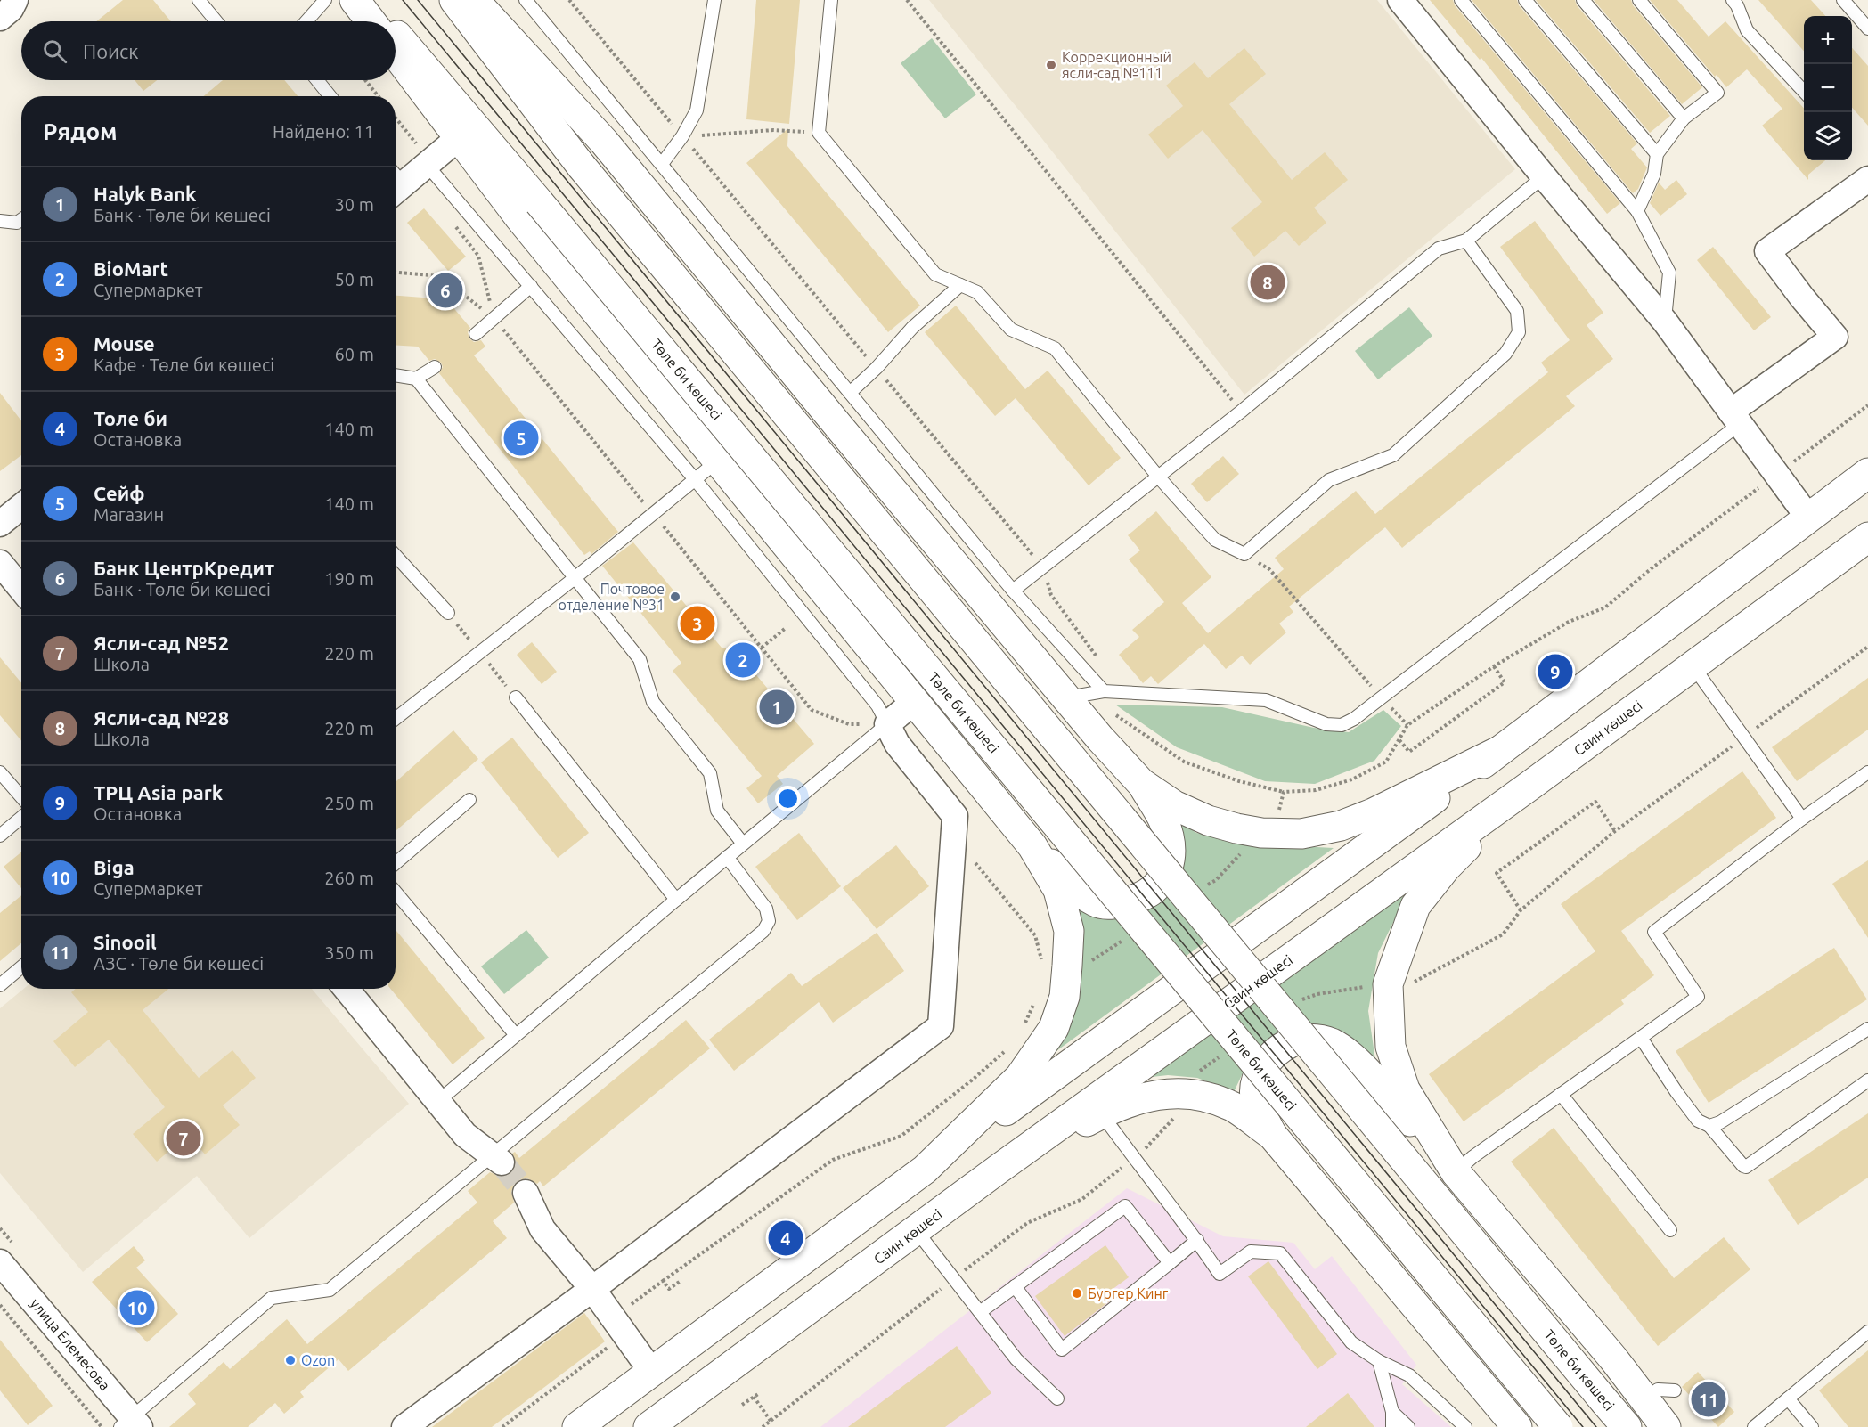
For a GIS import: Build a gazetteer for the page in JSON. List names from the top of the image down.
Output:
{
  "streets": {
    "main road": ["Төле би көшесі", "Саин көшесі"],
    "street": ["улица Елемесова"]
  },
  "places": [
    "Коррекционный ясли-сад №111",
    "Почтовое отделение №31",
    "Бургер Кинг",
    "Ozon"
  ],
  "page": {
    "map_buttons": ["+", "−"],
    "search": "Поиск",
    "heading": ["Рядом", "Найдено: 11"],
    "list": [
      {
        "mark": "1",
        "name": "Halyk Bank",
        "note": "Банк · Төле би көшесі",
        "value": "30 m"
      },
      {
        "mark": "2",
        "name": "BioMart",
        "note": "Супермаркет",
        "value": "50 m"
      },
      {
        "mark": "3",
        "name": "Mouse",
        "note": "Кафе · Төле би көшесі",
        "value": "60 m"
      },
      {
        "mark": "4",
        "name": "Толе би",
        "note": "Остановка",
        "value": "140 m"
      },
      {
        "mark": "5",
        "name": "Сейф",
        "note": "Магазин",
        "value": "140 m"
      },
      {
        "mark": "6",
        "name": "Банк ЦентрКредит",
        "note": "Банк · Төле би көшесі",
        "value": "190 m"
      },
      {
        "mark": "7",
        "name": "Ясли-сад №52",
        "note": "Школа",
        "value": "220 m"
      },
      {
        "mark": "8",
        "name": "Ясли-сад №28",
        "note": "Школа",
        "value": "220 m"
      },
      {
        "mark": "9",
        "name": "ТРЦ Asia park",
        "note": "Остановка",
        "value": "250 m"
      },
      {
        "mark": "10",
        "name": "Biga",
        "note": "Супермаркет",
        "value": "260 m"
      },
      {
        "mark": "11",
        "name": "Sinooil",
        "note": "АЗС · Төле би көшесі",
        "value": "350 m"
      }
    ],
    "pins": [
      "8",
      "6",
      "5",
      "3",
      "2",
      "9",
      "1",
      "7",
      "4",
      "10",
      "11"
    ]
  }
}
